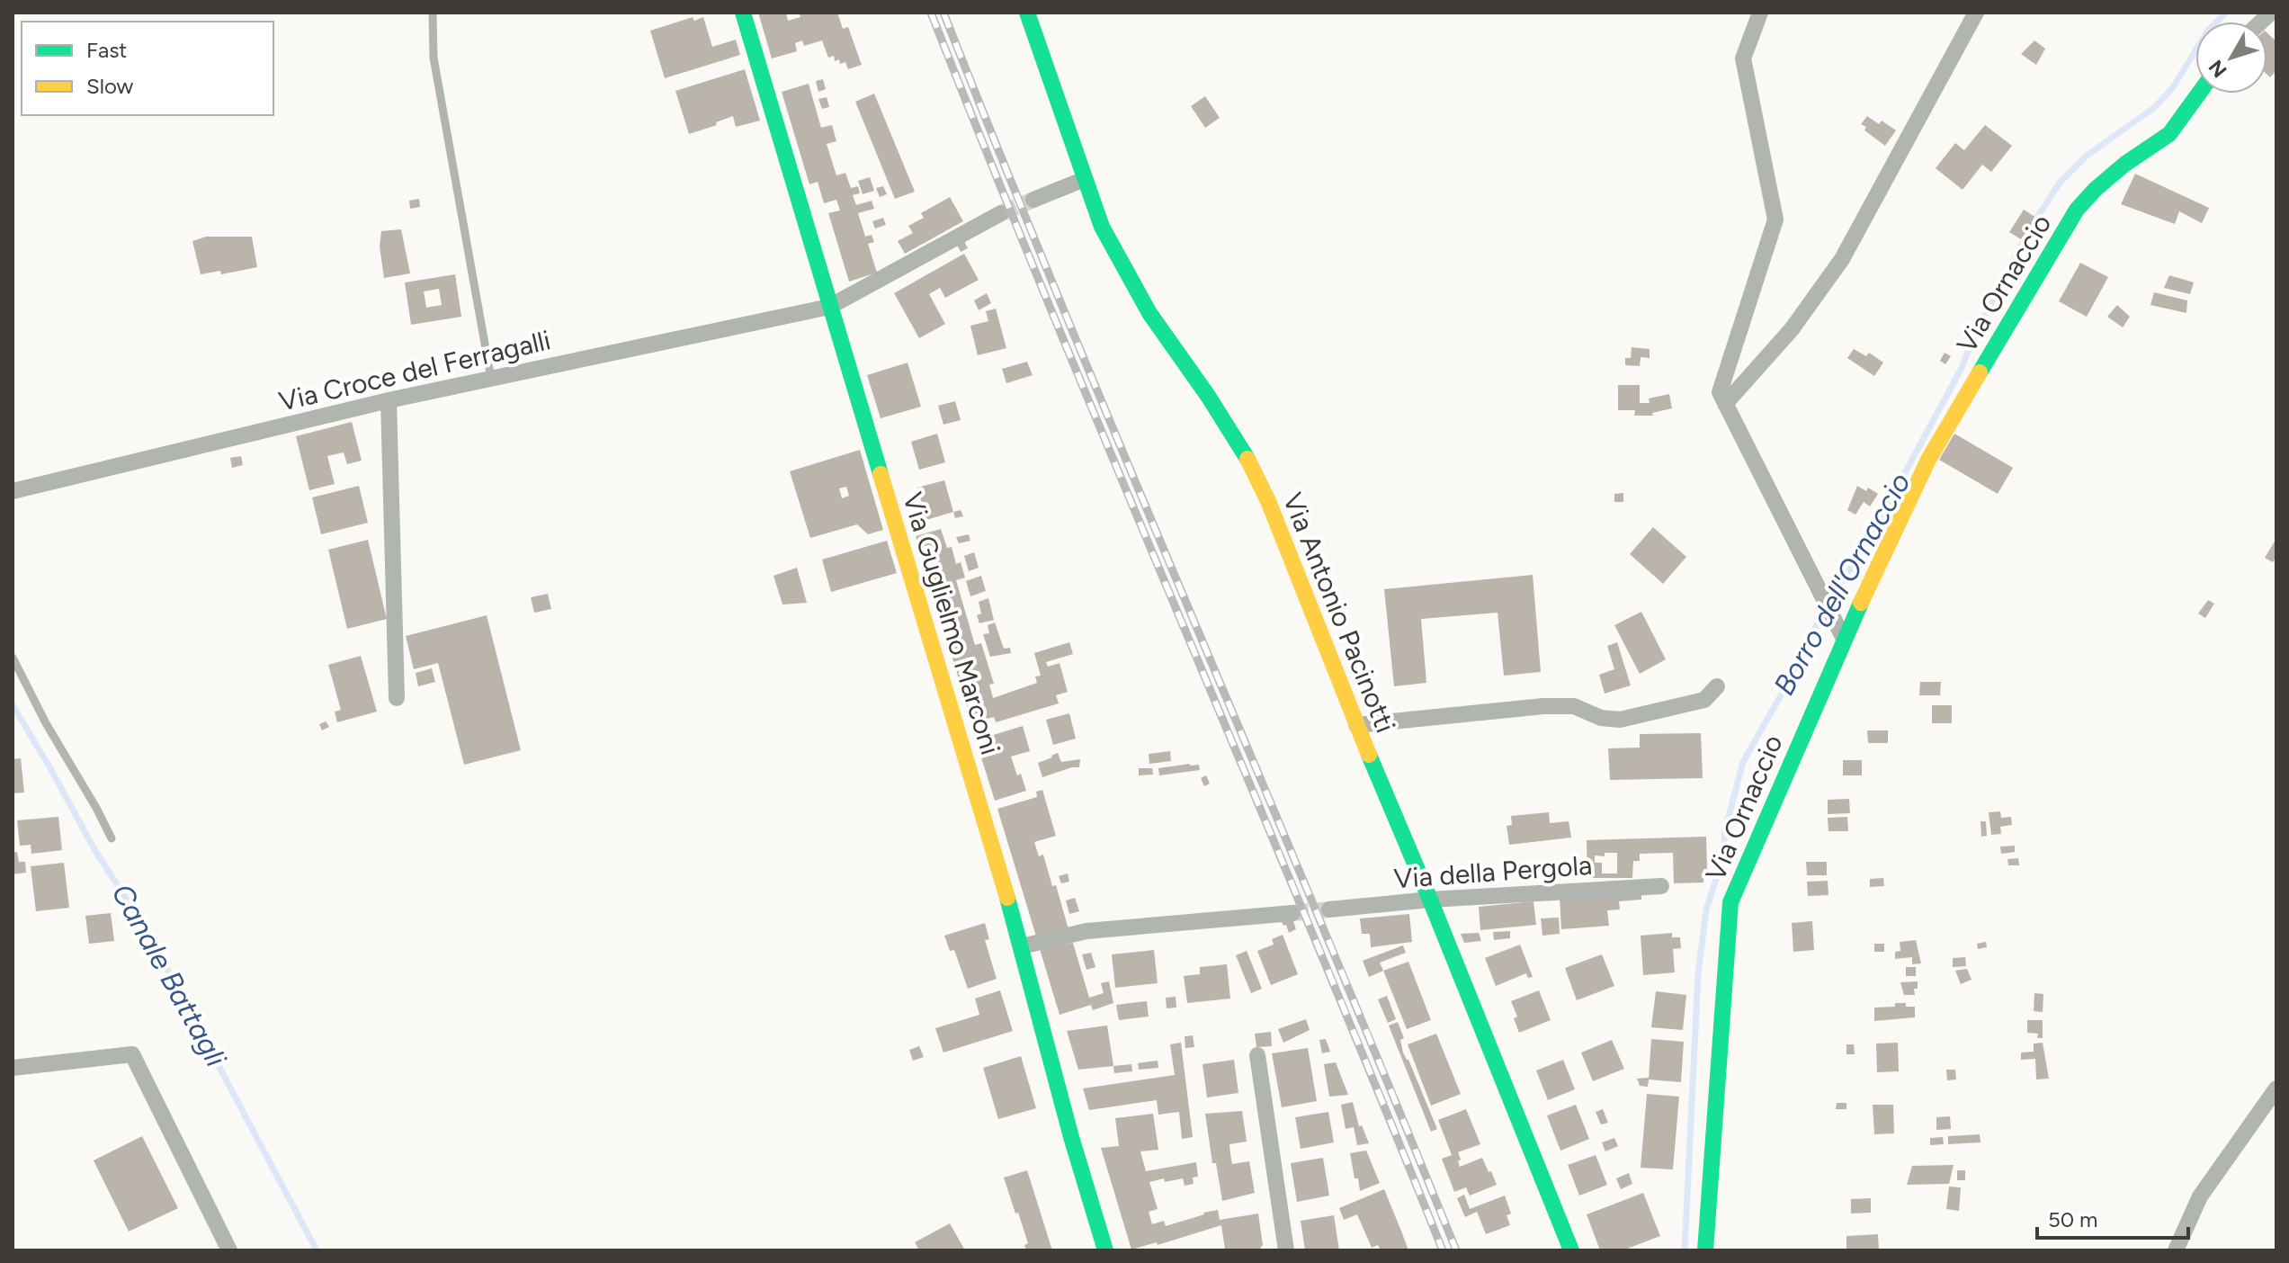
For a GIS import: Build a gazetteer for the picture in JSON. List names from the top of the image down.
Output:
{
  "streets": {
    "street": [
      "Via Ornaccio",
      "Via Croce del Ferragalli",
      "Via Antonio Pacinotti",
      "Via Guglielmo Marconi",
      "Via della Pergola"
    ]
  },
  "crossings": [
    ["Via Croce del Ferragalli", "Via Guglielmo Marconi"],
    ["Via Antonio Pacinotti", "Via della Pergola"]
  ],
  "water": ["Borro dell'Ornaccio", "Canale Battagli"],
  "legend": ["Fast", "Slow"],
  "scale_bar": "50 m",
  "north": "bottom left"
}
